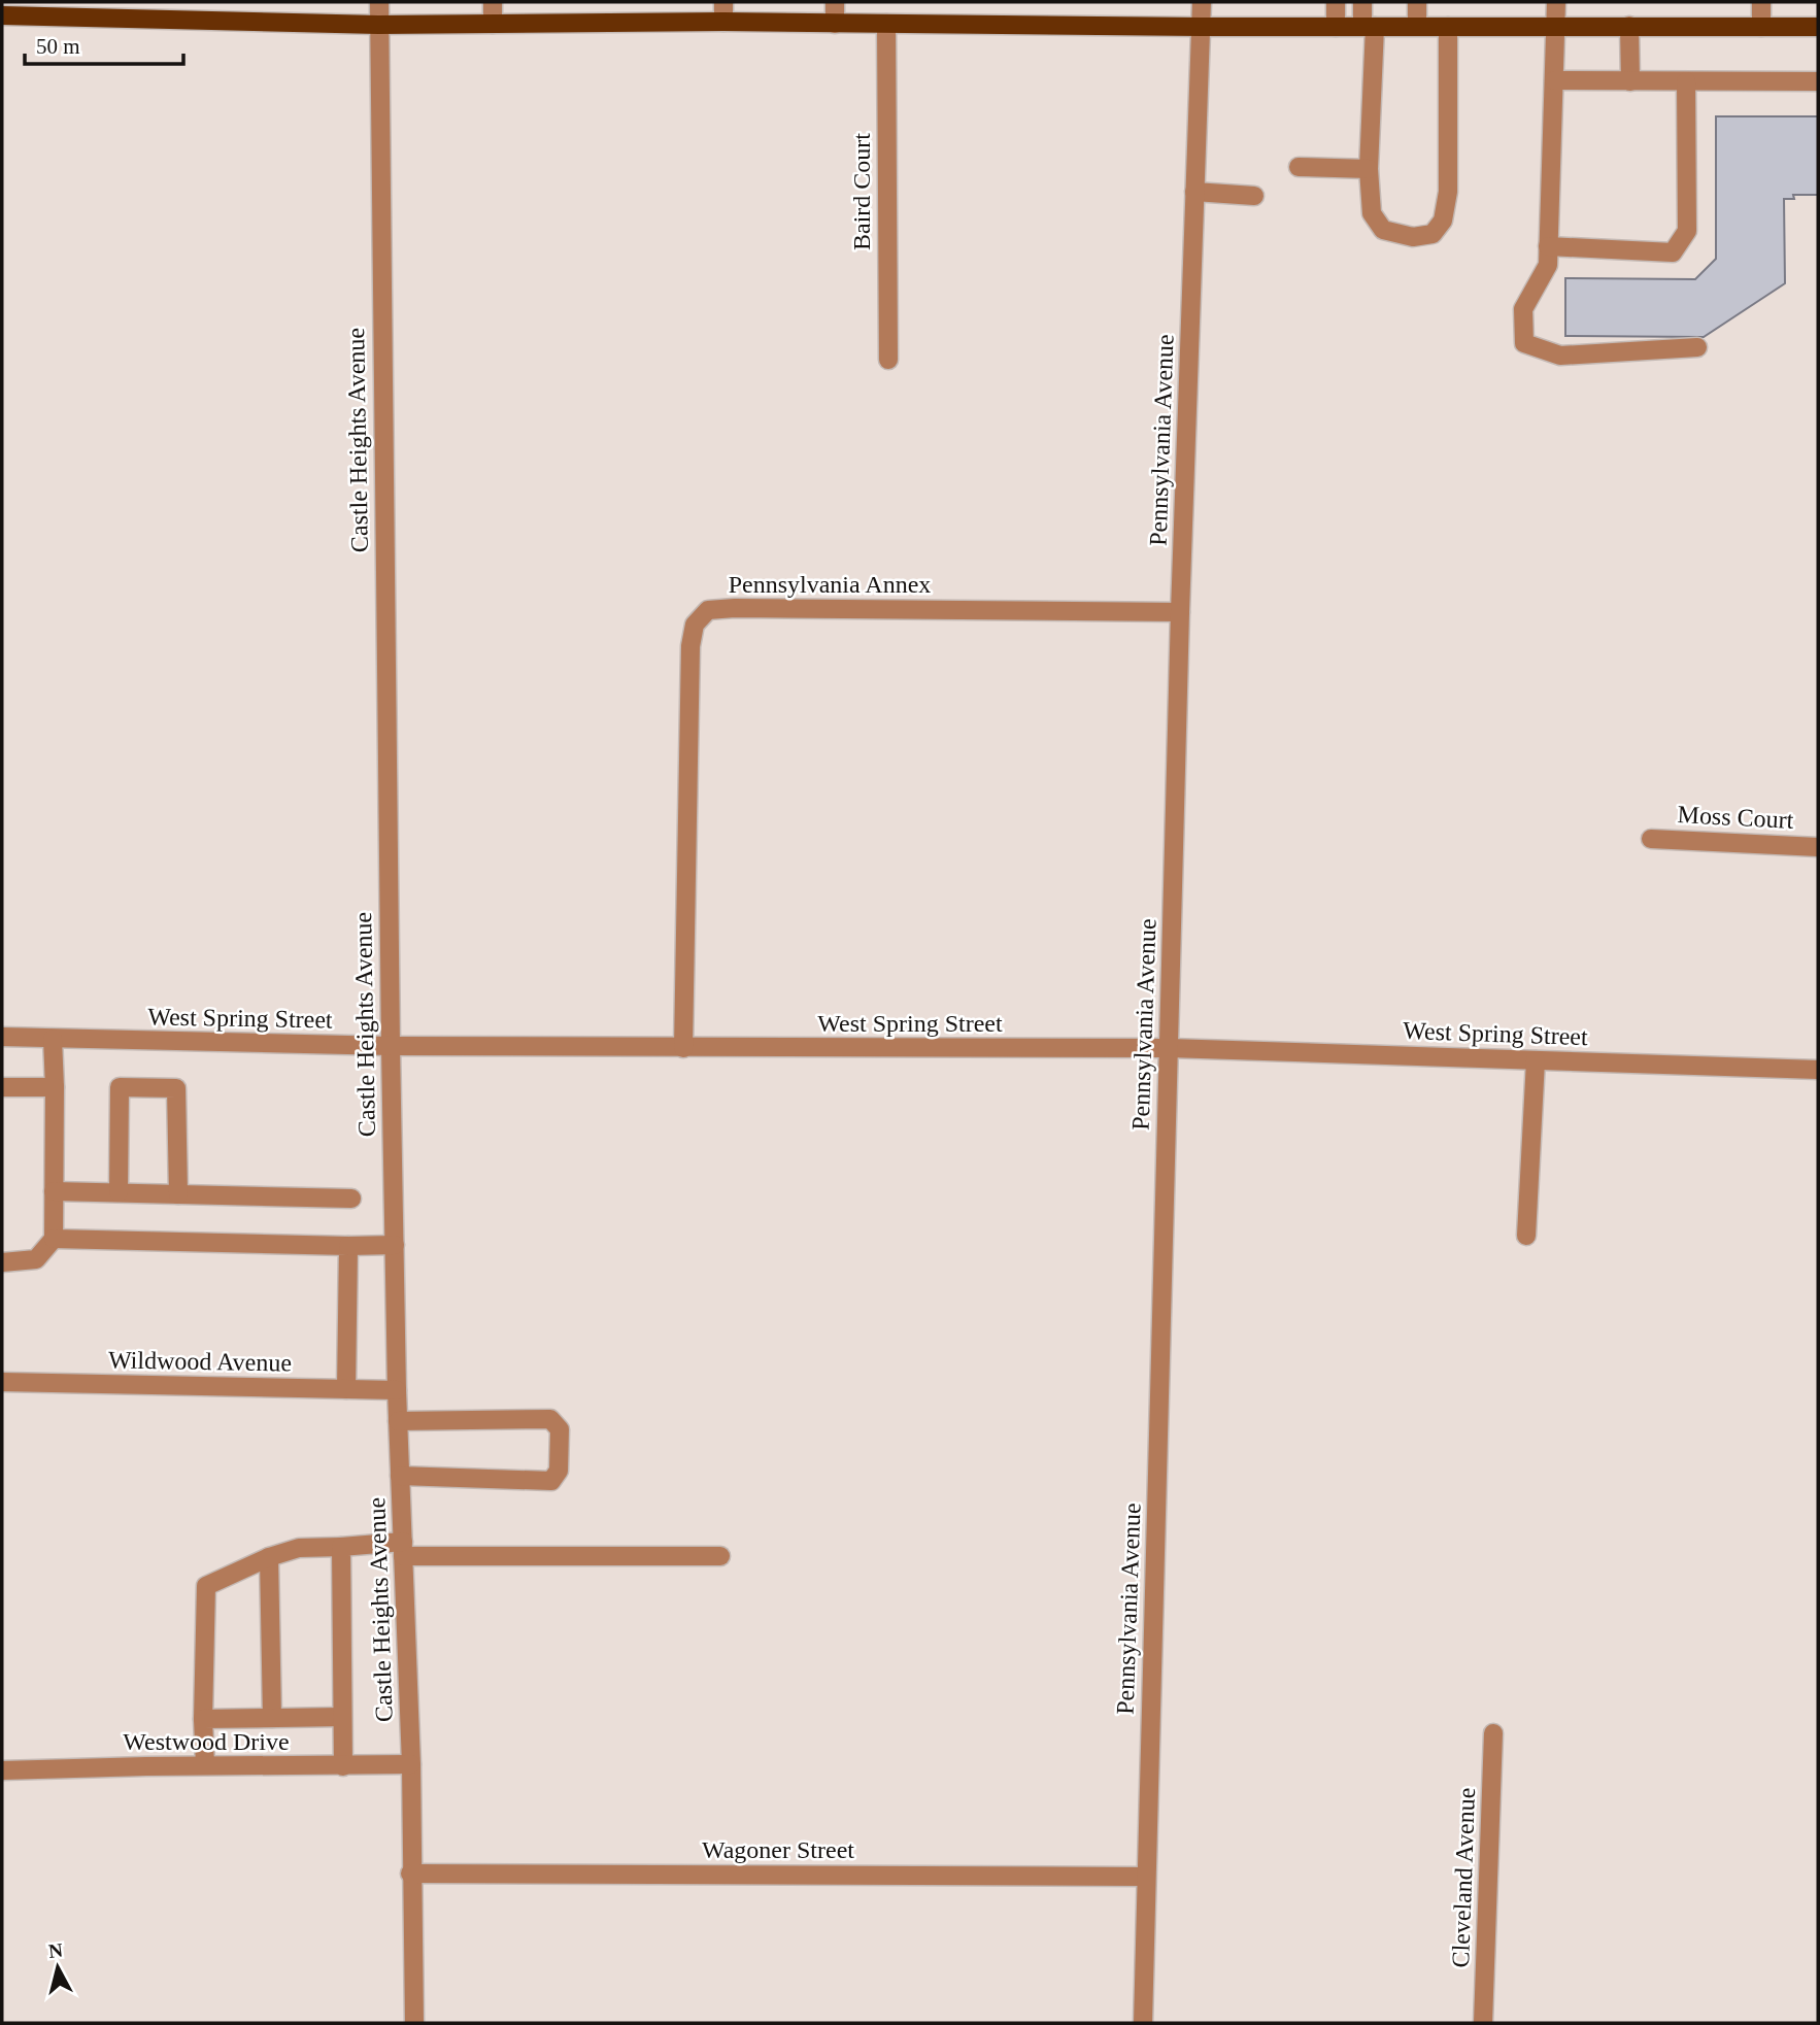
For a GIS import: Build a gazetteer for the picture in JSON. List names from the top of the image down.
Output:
{
  "streets": {
    "street": [
      "Baird Court",
      "Castle Heights Avenue",
      "Pennsylvania Avenue",
      "Pennsylvania Annex",
      "Moss Court",
      "West Spring Street",
      "Wildwood Avenue",
      "Westwood Drive",
      "Wagoner Street",
      "Cleveland Avenue"
    ]
  },
  "crossings": [
    ["Castle Heights Avenue", "West Spring Street"],
    ["Castle Heights Avenue", "Wildwood Avenue"],
    ["Castle Heights Avenue", "Westwood Drive"],
    ["Castle Heights Avenue", "Wagoner Street"],
    ["Pennsylvania Avenue", "Pennsylvania Annex"],
    ["Pennsylvania Avenue", "West Spring Street"],
    ["Pennsylvania Avenue", "Wagoner Street"],
    ["Pennsylvania Annex", "West Spring Street"]
  ],
  "scale_bar": "50 m",
  "north": "top"
}
